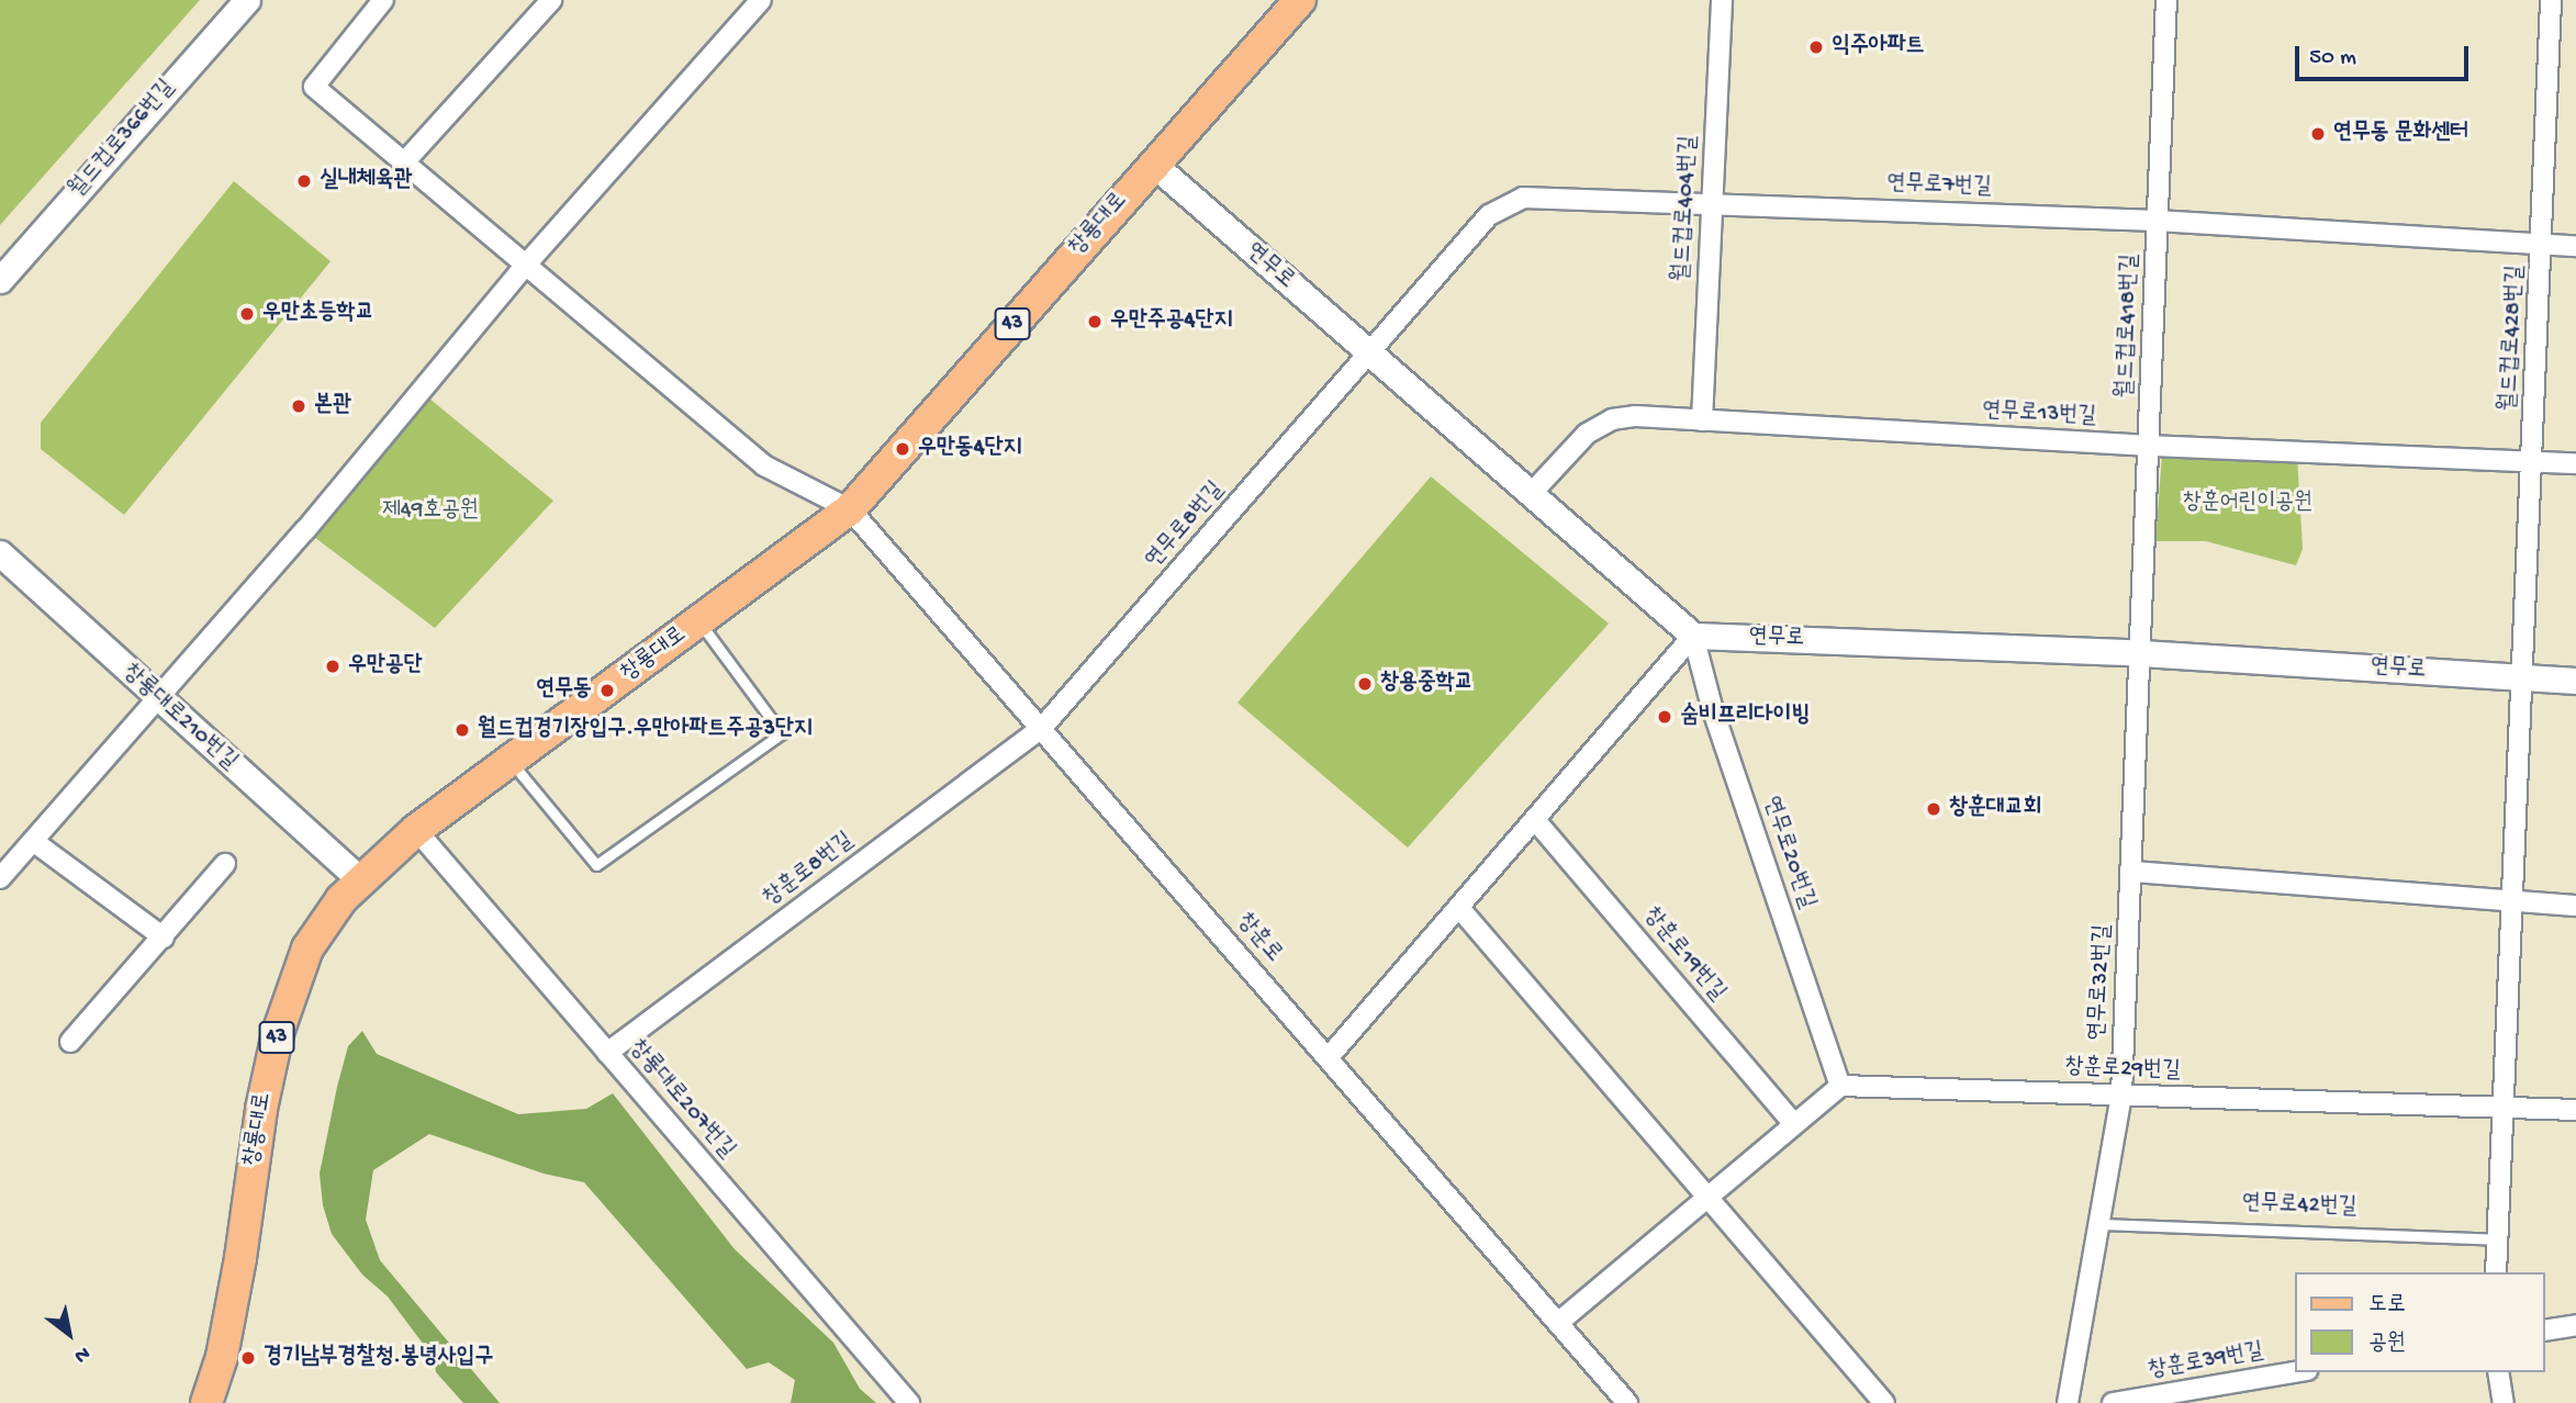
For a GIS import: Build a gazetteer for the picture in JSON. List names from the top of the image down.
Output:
{
  "streets": {
    "main road": ["창룡대로", "43"],
    "street": [
      "월드컵로366번길",
      "연무로7번길",
      "월드컵로404번길",
      "연무로",
      "월드컵로418번길",
      "월드컵로428번길",
      "연무로13번길",
      "연무로8번길",
      "창룡대로210번길",
      "연무로20번길",
      "창훈로8번길",
      "창훈로",
      "창훈로19번길",
      "연무로32번길",
      "창훈로29번길",
      "창룡대로207번길",
      "창훈로39번길"
    ],
    "lane": ["연무로42번길"]
  },
  "crossings": [
    ["연무로7번길", "월드컵로404번길"],
    ["연무로7번길", "연무로"],
    ["연무로7번길", "월드컵로418번길"],
    ["연무로7번길", "월드컵로428번길"],
    ["연무로7번길", "연무로8번길"],
    ["월드컵로404번길", "연무로13번길"],
    ["창룡대로", "연무로"],
    ["창룡대로", "창룡대로210번길"],
    ["창룡대로", "창훈로"],
    ["창룡대로", "창룡대로207번길"],
    ["연무로", "월드컵로418번길"],
    ["연무로", "월드컵로428번길"],
    ["연무로", "연무로13번길"],
    ["연무로", "연무로8번길"],
    ["연무로", "연무로20번길"],
    ["연무로", "연무로32번길"],
    ["월드컵로418번길", "연무로13번길"],
    ["월드컵로418번길", "연무로32번길"],
    ["월드컵로428번길", "연무로13번길"],
    ["연무로8번길", "창훈로8번길"],
    ["연무로8번길", "창훈로"],
    ["연무로20번길", "창훈로29번길"],
    ["창훈로8번길", "창훈로"],
    ["창훈로8번길", "창룡대로207번길"],
    ["연무로32번길", "창훈로29번길"],
    ["연무로32번길", "연무로42번길"]
  ],
  "parks": ["창훈어린이공원", "제49호공원"],
  "places": [
    "익주아파트",
    "연무동 문화센터",
    "실내체육관",
    "우만초등학교",
    "우만주공4단지",
    "본관",
    "우만동4단지",
    "우만공단",
    "창용중학교",
    "연무동",
    "숨비프리다이빙",
    "월드컵경기장입구.우만아파트주공3단지",
    "창훈대교회",
    "경기남부경찰청.봉녕사입구"
  ],
  "legend": ["도로", "공원"],
  "scale_bar": "50 m",
  "north": "bottom right"
}
